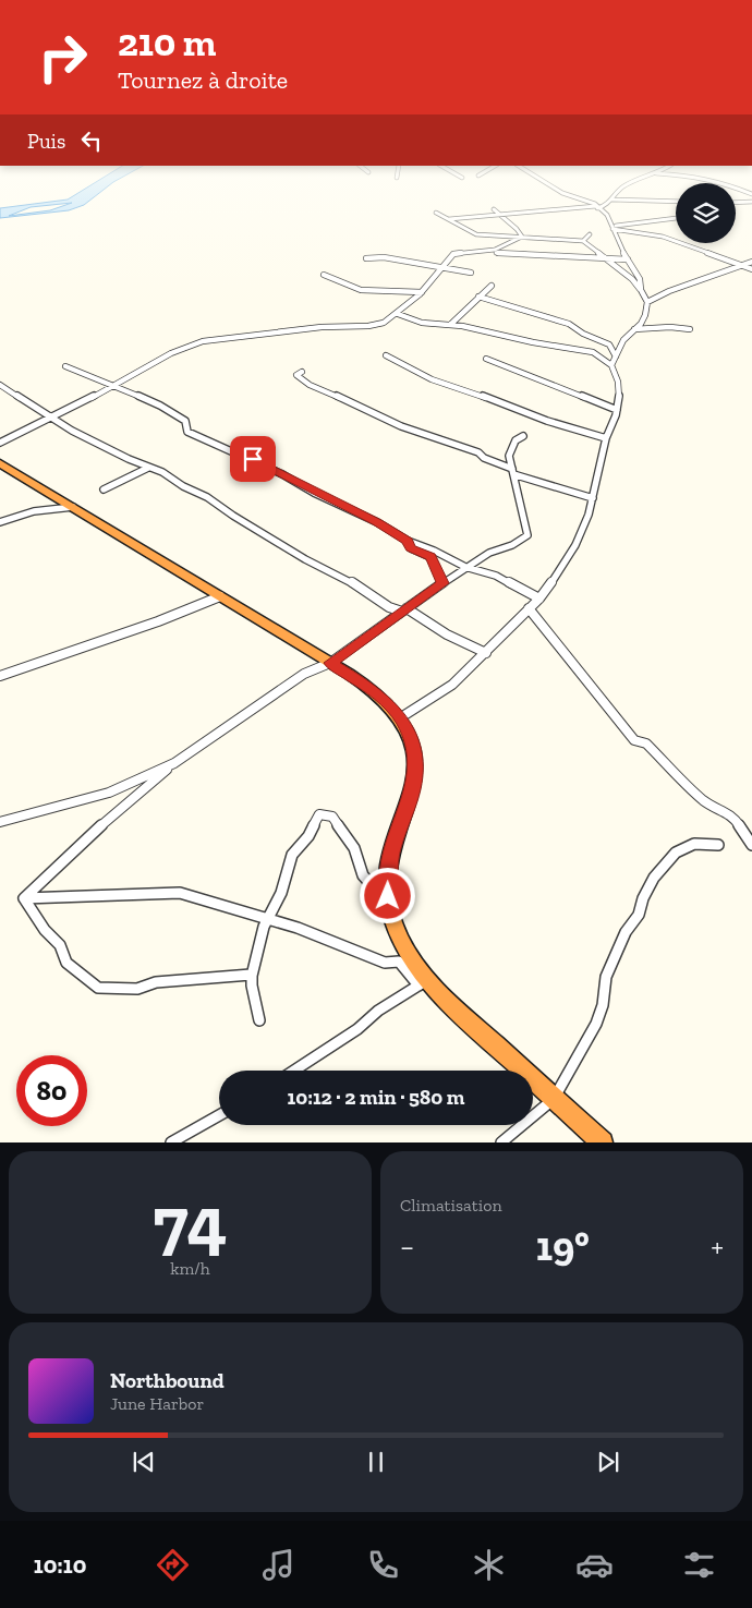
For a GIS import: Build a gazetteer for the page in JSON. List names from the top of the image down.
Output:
{
  "page": {
    "turn": ["210 m", "Tournez à droite"],
    "then": "Puis",
    "limit": "80",
    "trip": "10:12 · 2 min · 580 m",
    "tile": [
      ["74", "km/h"],
      "Climatisation"
    ],
    "heat": ["−", "19°", "+"],
    "song": ["Northbound", "June Harbor"],
    "tabs": "10:10"
  }
}
